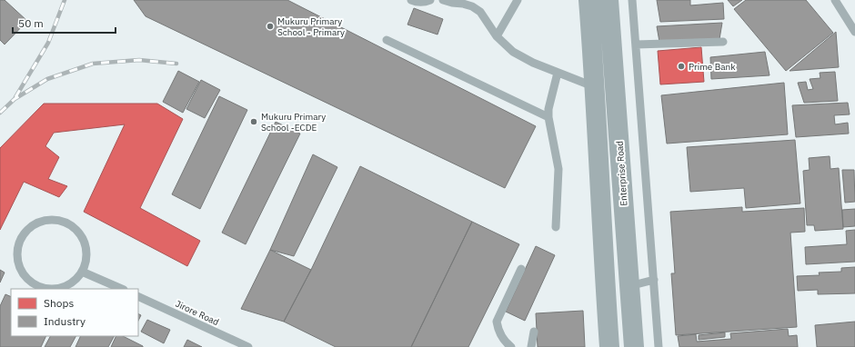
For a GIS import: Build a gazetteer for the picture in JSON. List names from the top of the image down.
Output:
{
  "streets": {
    "main road": ["Enterprise Road"],
    "lane": ["Jirore Road"]
  },
  "places": ["Mukuru Primary School - Primary", "Prime Bank", "Mukuru Primary School -ECDE"],
  "legend": ["Shops", "Industry"],
  "scale_bar": "50 m"
}
